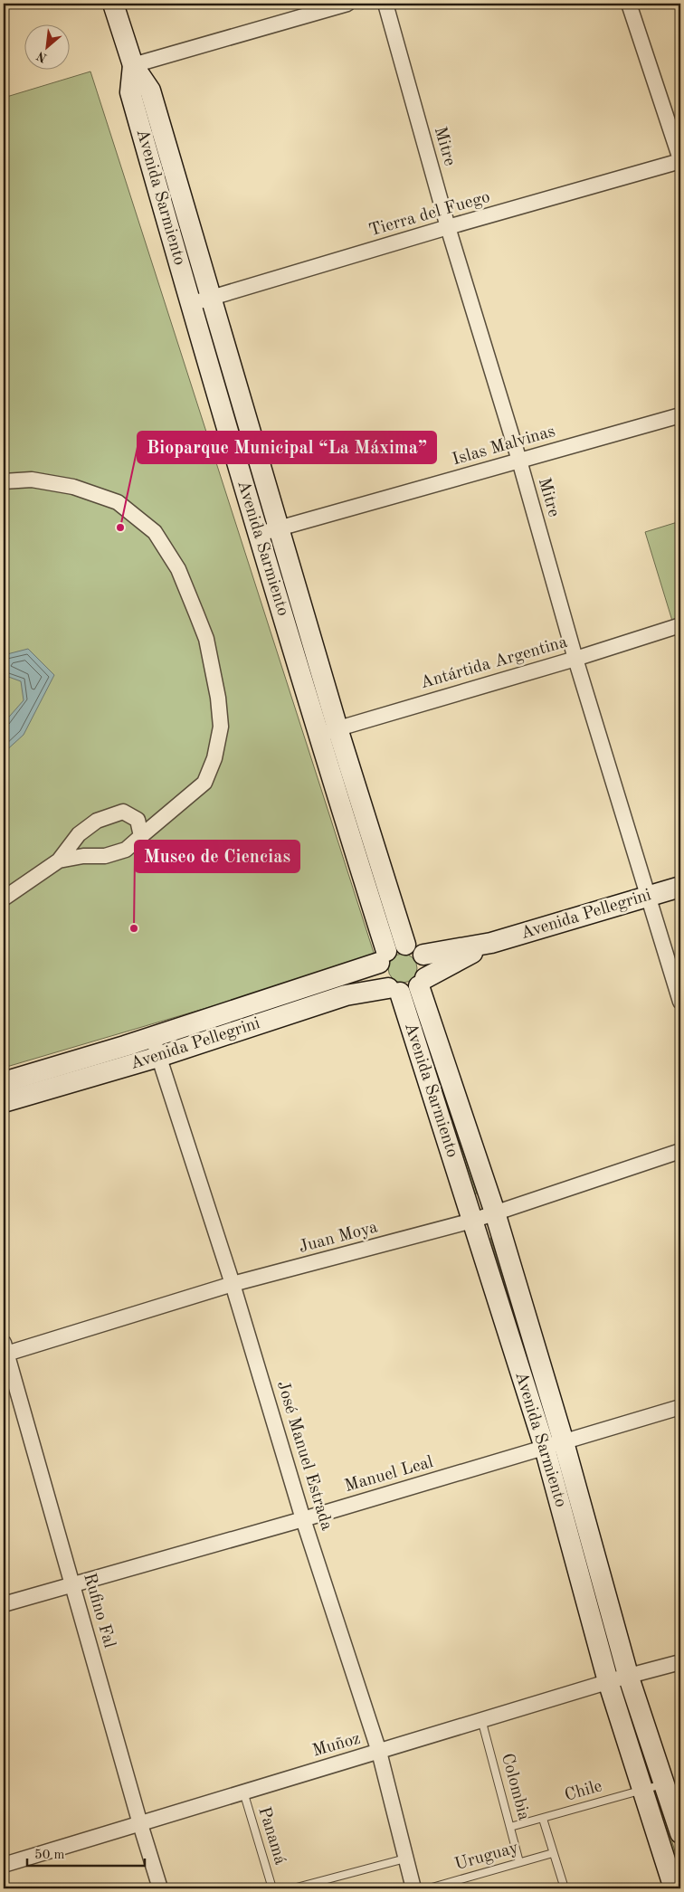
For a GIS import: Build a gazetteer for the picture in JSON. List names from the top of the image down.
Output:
{
  "streets": {
    "main road": ["Avenida Sarmiento", "Avenida Pellegrini"],
    "street": [
      "Mitre",
      "Tierra del Fuego",
      "Islas Malvinas",
      "Antártida Argentina",
      "Juan Moya",
      "José Manuel Estrada",
      "Manuel Leal",
      "Rufino Fal",
      "Muñoz"
    ],
    "lane": [
      "Colombia",
      "Chile",
      "Panamá",
      "Uruguay"
    ]
  },
  "crossings": [
    ["Mitre", "Tierra del Fuego"],
    ["Mitre", "Islas Malvinas"],
    ["Mitre", "Antártida Argentina"],
    ["Mitre", "Avenida Pellegrini"],
    ["Avenida Sarmiento", "Tierra del Fuego"],
    ["Avenida Sarmiento", "Islas Malvinas"],
    ["Avenida Sarmiento", "Antártida Argentina"],
    ["Avenida Sarmiento", "Avenida Pellegrini"],
    ["Avenida Sarmiento", "Juan Moya"],
    ["Avenida Sarmiento", "Manuel Leal"],
    ["Avenida Sarmiento", "Muñoz"],
    ["Avenida Sarmiento", "Chile"],
    ["Avenida Pellegrini", "José Manuel Estrada"],
    ["Juan Moya", "José Manuel Estrada"],
    ["Juan Moya", "Rufino Fal"],
    ["José Manuel Estrada", "Manuel Leal"],
    ["José Manuel Estrada", "Muñoz"],
    ["Manuel Leal", "Rufino Fal"],
    ["Rufino Fal", "Muñoz"],
    ["Muñoz", "Colombia"],
    ["Muñoz", "Panamá"],
    ["Colombia", "Chile"],
    ["Colombia", "Uruguay"]
  ],
  "places": ["Bioparque Municipal “La Máxima”", "Museo de Ciencias"],
  "scale_bar": "50 m",
  "north": "bottom left"
}
